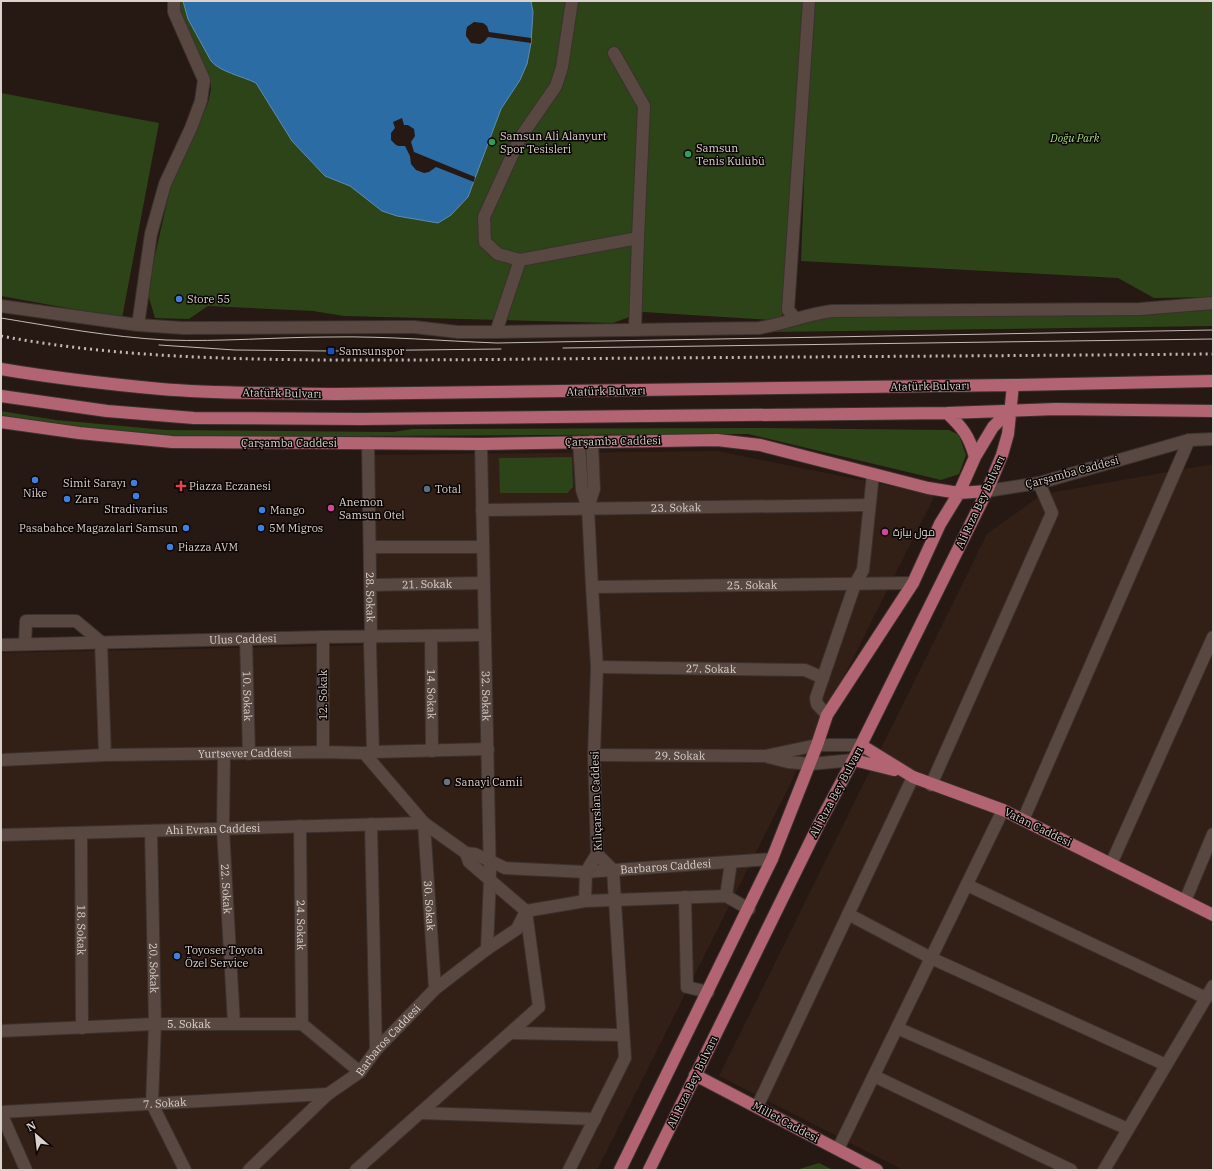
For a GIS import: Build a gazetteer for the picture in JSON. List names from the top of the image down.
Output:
{
  "streets": {
    "main road": [
      "Atatürk Bulvarı",
      "Çarşamba Caddesi",
      "Ali Rıza Bey Bulvarı",
      "Vatan Caddesi",
      "Millet Caddesi"
    ],
    "street": [
      "23. Sokak",
      "21. Sokak",
      "25. Sokak",
      "28. Sokak",
      "Ulus Caddesi",
      "27. Sokak",
      "14. Sokak",
      "12. Sokak",
      "10. Sokak",
      "32. Sokak",
      "Yurtsever Caddesi",
      "29. Sokak",
      "Kılıçarslan Caddesi",
      "Ahi Evran Caddesi",
      "Barbaros Caddesi",
      "22. Sokak",
      "30. Sokak",
      "24. Sokak",
      "18. Sokak",
      "20. Sokak",
      "5. Sokak",
      "7. Sokak"
    ]
  },
  "crossings": [
    ["Atatürk Bulvarı", "Ali Rıza Bey Bulvarı"],
    ["Çarşamba Caddesi", "Ali Rıza Bey Bulvarı"],
    ["Çarşamba Caddesi", "28. Sokak"],
    ["Çarşamba Caddesi", "32. Sokak"],
    ["Çarşamba Caddesi", "Kılıçarslan Caddesi"],
    ["Ali Rıza Bey Bulvarı", "25. Sokak"],
    ["Ali Rıza Bey Bulvarı", "Vatan Caddesi"],
    ["Ali Rıza Bey Bulvarı", "Barbaros Caddesi"],
    ["Ali Rıza Bey Bulvarı", "Millet Caddesi"],
    ["23. Sokak", "32. Sokak"],
    ["23. Sokak", "Kılıçarslan Caddesi"],
    ["21. Sokak", "28. Sokak"],
    ["21. Sokak", "32. Sokak"],
    ["25. Sokak", "Kılıçarslan Caddesi"],
    ["28. Sokak", "Ulus Caddesi"],
    ["28. Sokak", "Yurtsever Caddesi"],
    ["Ulus Caddesi", "14. Sokak"],
    ["Ulus Caddesi", "12. Sokak"],
    ["Ulus Caddesi", "10. Sokak"],
    ["Ulus Caddesi", "32. Sokak"],
    ["27. Sokak", "Kılıçarslan Caddesi"],
    ["14. Sokak", "Yurtsever Caddesi"],
    ["12. Sokak", "Yurtsever Caddesi"],
    ["10. Sokak", "Yurtsever Caddesi"],
    ["32. Sokak", "Yurtsever Caddesi"],
    ["32. Sokak", "Barbaros Caddesi"],
    ["Yurtsever Caddesi", "22. Sokak"],
    ["29. Sokak", "Kılıçarslan Caddesi"],
    ["Kılıçarslan Caddesi", "Barbaros Caddesi"],
    ["Ahi Evran Caddesi", "22. Sokak"],
    ["Ahi Evran Caddesi", "30. Sokak"],
    ["Ahi Evran Caddesi", "24. Sokak"],
    ["Ahi Evran Caddesi", "18. Sokak"],
    ["Ahi Evran Caddesi", "20. Sokak"],
    ["Barbaros Caddesi", "30. Sokak"],
    ["Barbaros Caddesi", "7. Sokak"],
    ["22. Sokak", "5. Sokak"],
    ["24. Sokak", "5. Sokak"],
    ["18. Sokak", "5. Sokak"],
    ["20. Sokak", "5. Sokak"],
    ["20. Sokak", "7. Sokak"]
  ],
  "parks": ["Doğu Park"],
  "places": {
    "other": [
      "Samsun Ali Alanyurt Spor Tesisleri",
      "Samsun Tenis Kulübü",
      "Store 55",
      "Nike",
      "Simit Sarayı",
      "Total",
      "Stradivarius",
      "Zara",
      "Anemon Samsun Otel",
      "Mango",
      "Pasabahce Magazalari Samsun",
      "5M Migros",
      "مول بيازة",
      "Piazza AVM",
      "Sanayi Camii",
      "Toyoser Toyota Özel Service"
    ],
    "transit": ["Samsunspor"],
    "health": ["Piazza Eczanesi"]
  },
  "north": "top left"
}
